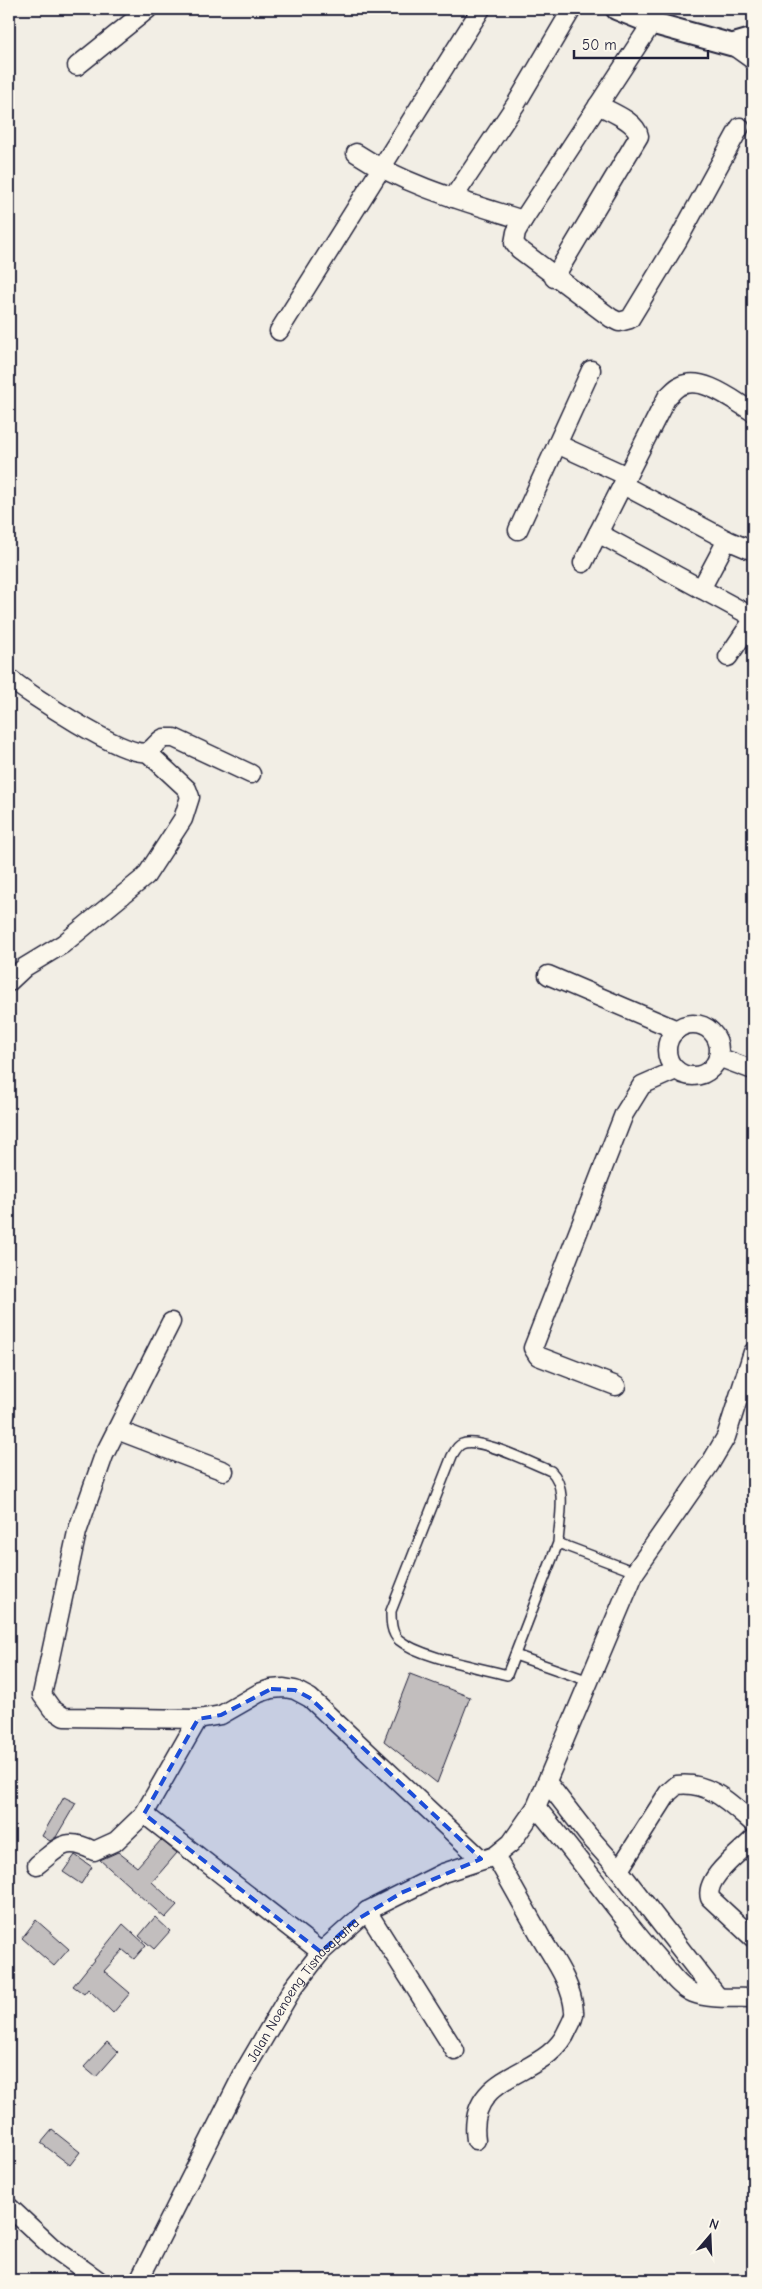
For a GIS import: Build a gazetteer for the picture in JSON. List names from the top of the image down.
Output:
{
  "streets": {
    "street": ["Jalan Noenoeng Tisnasaputra"]
  },
  "scale_bar": "50 m",
  "north": "top"
}
